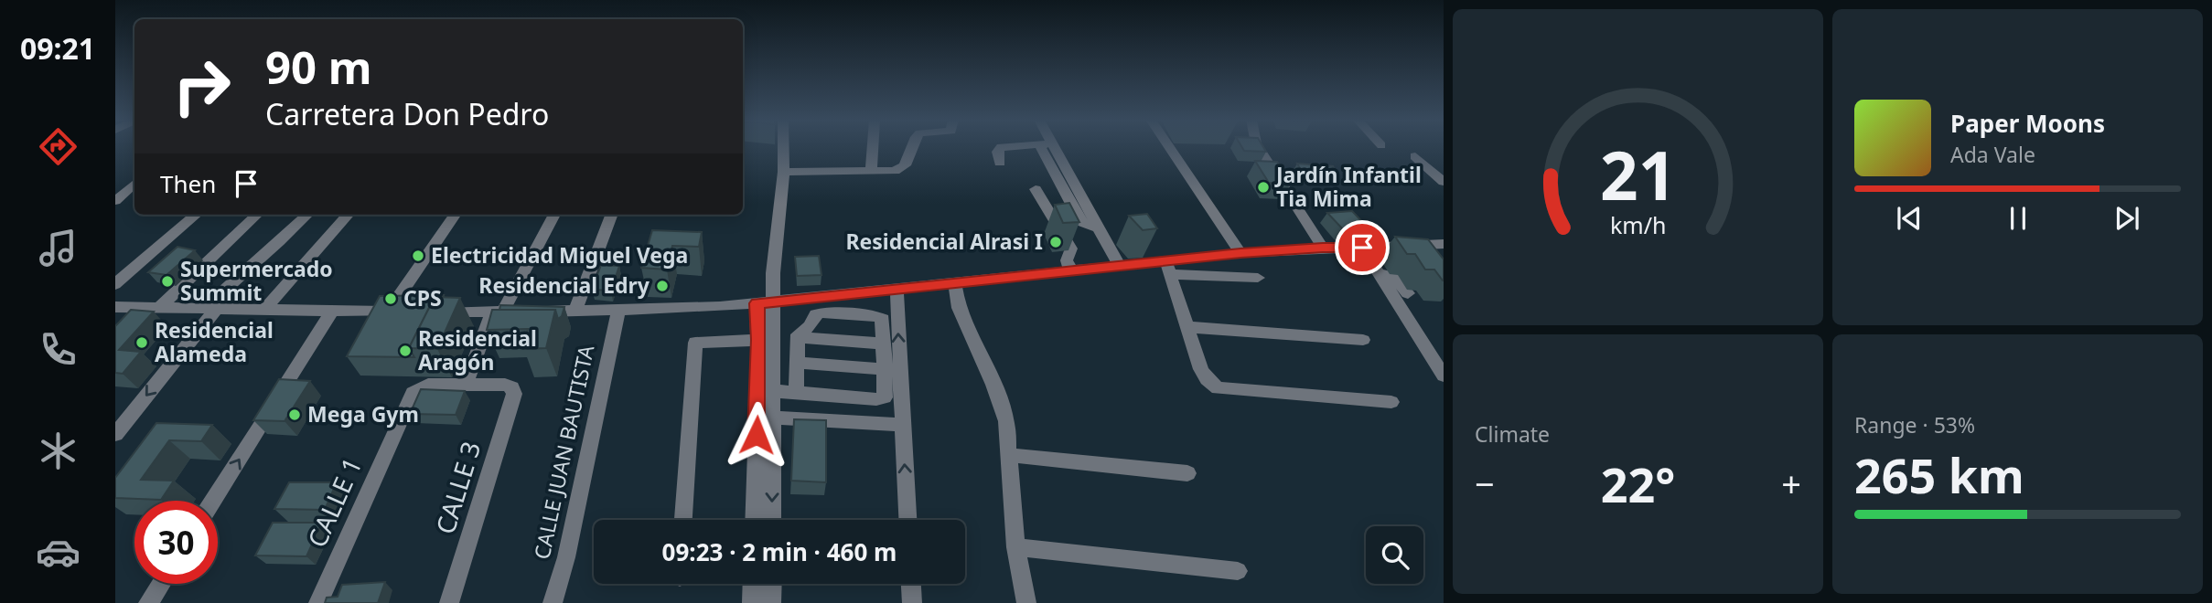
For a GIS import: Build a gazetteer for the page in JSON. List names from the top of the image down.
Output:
{
  "streets": {
    "street": ["CALLE JUAN BAUTISTA", "CALLE 3", "CALLE 1"]
  },
  "crossings": [
    ["CALLE 3", "CALLE 1"]
  ],
  "places": [
    "Jardín Infantil Tia Mima",
    "Residencial Alrasi I",
    "Electricidad Miguel Vega",
    "Supermercado Summit",
    "Residencial Edry",
    "CPS",
    "Residencial Alameda",
    "Residencial Aragón",
    "Mega Gym"
  ],
  "page": {
    "tabs": "09:21",
    "turn": ["90 m", "Carretera Don Pedro"],
    "song": ["Paper Moons", "Ada Vale"],
    "then": "Then",
    "tile": [
      "Climate",
      ["Range · 53%", "265 km"]
    ],
    "heat": ["−", "22°", "+"],
    "limit": "30",
    "trip": "09:23 · 2 min · 460 m",
    "gauge": ["21", "km/h"]
  }
}
